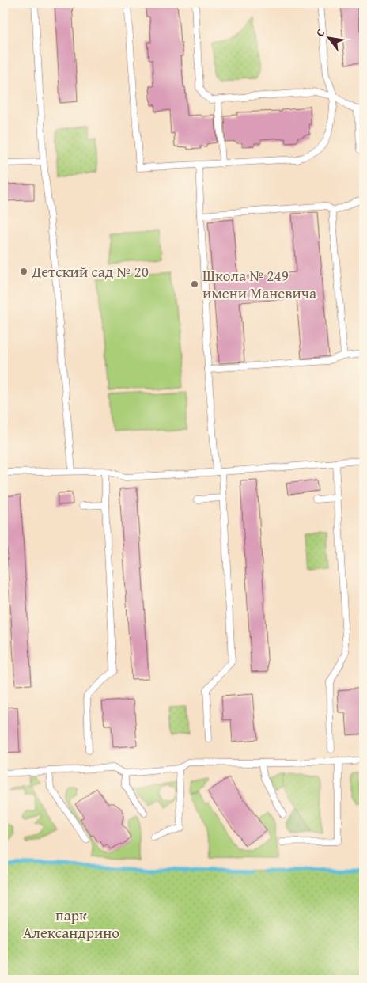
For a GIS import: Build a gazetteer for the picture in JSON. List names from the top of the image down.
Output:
{
  "parks": ["парк Александрино"],
  "places": ["Детский сад № 20", "Школа № 249 имени Маневича"],
  "north": "top left"
}
